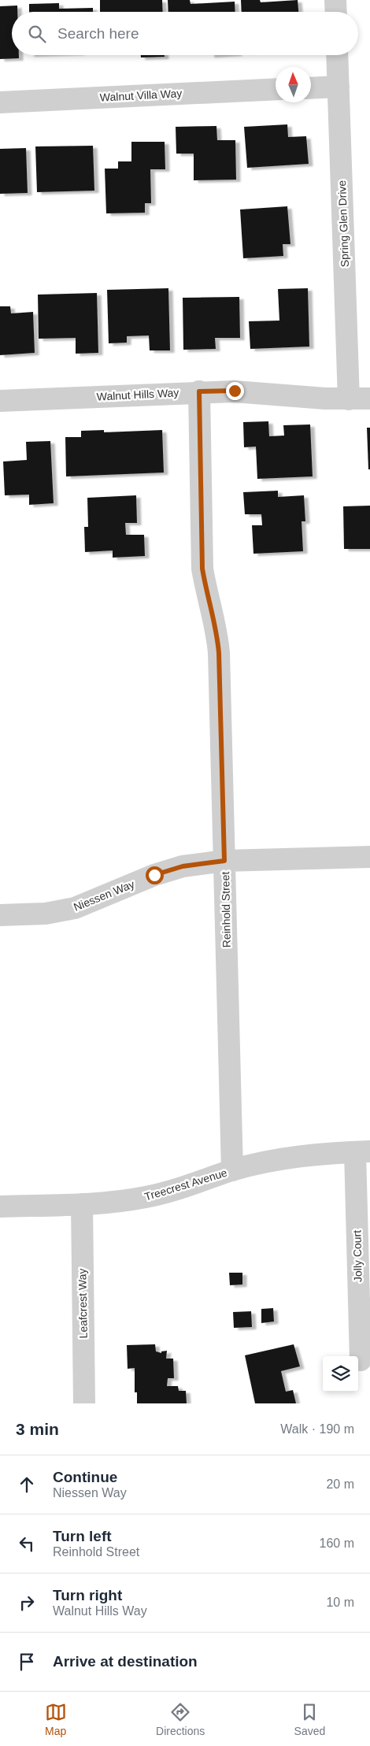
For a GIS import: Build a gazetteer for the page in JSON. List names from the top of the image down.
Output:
{
  "streets": {
    "street": [
      "Walnut Villa Way",
      "Spring Glen Drive",
      "Walnut Hills Way",
      "Niessen Way",
      "Reinhold Street",
      "Treecrest Avenue",
      "Jolly Court",
      "Leafcrest Way"
    ]
  },
  "crossings": [
    ["Spring Glen Drive", "Walnut Hills Way"],
    ["Walnut Hills Way", "Reinhold Street"],
    ["Niessen Way", "Reinhold Street"],
    ["Reinhold Street", "Treecrest Avenue"],
    ["Treecrest Avenue", "Jolly Court"],
    ["Treecrest Avenue", "Leafcrest Way"]
  ],
  "north": "top",
  "page": {
    "search": "Search here",
    "heading": ["3 min", "Walk · 190 m"],
    "list": [
      ["Continue", "Niessen Way", "20 m"],
      ["Turn left", "Reinhold Street", "160 m"],
      ["Turn right", "Walnut Hills Way", "10 m"],
      "Arrive at destination"
    ],
    "nav": ["Map", "Directions", "Saved"]
  }
}
